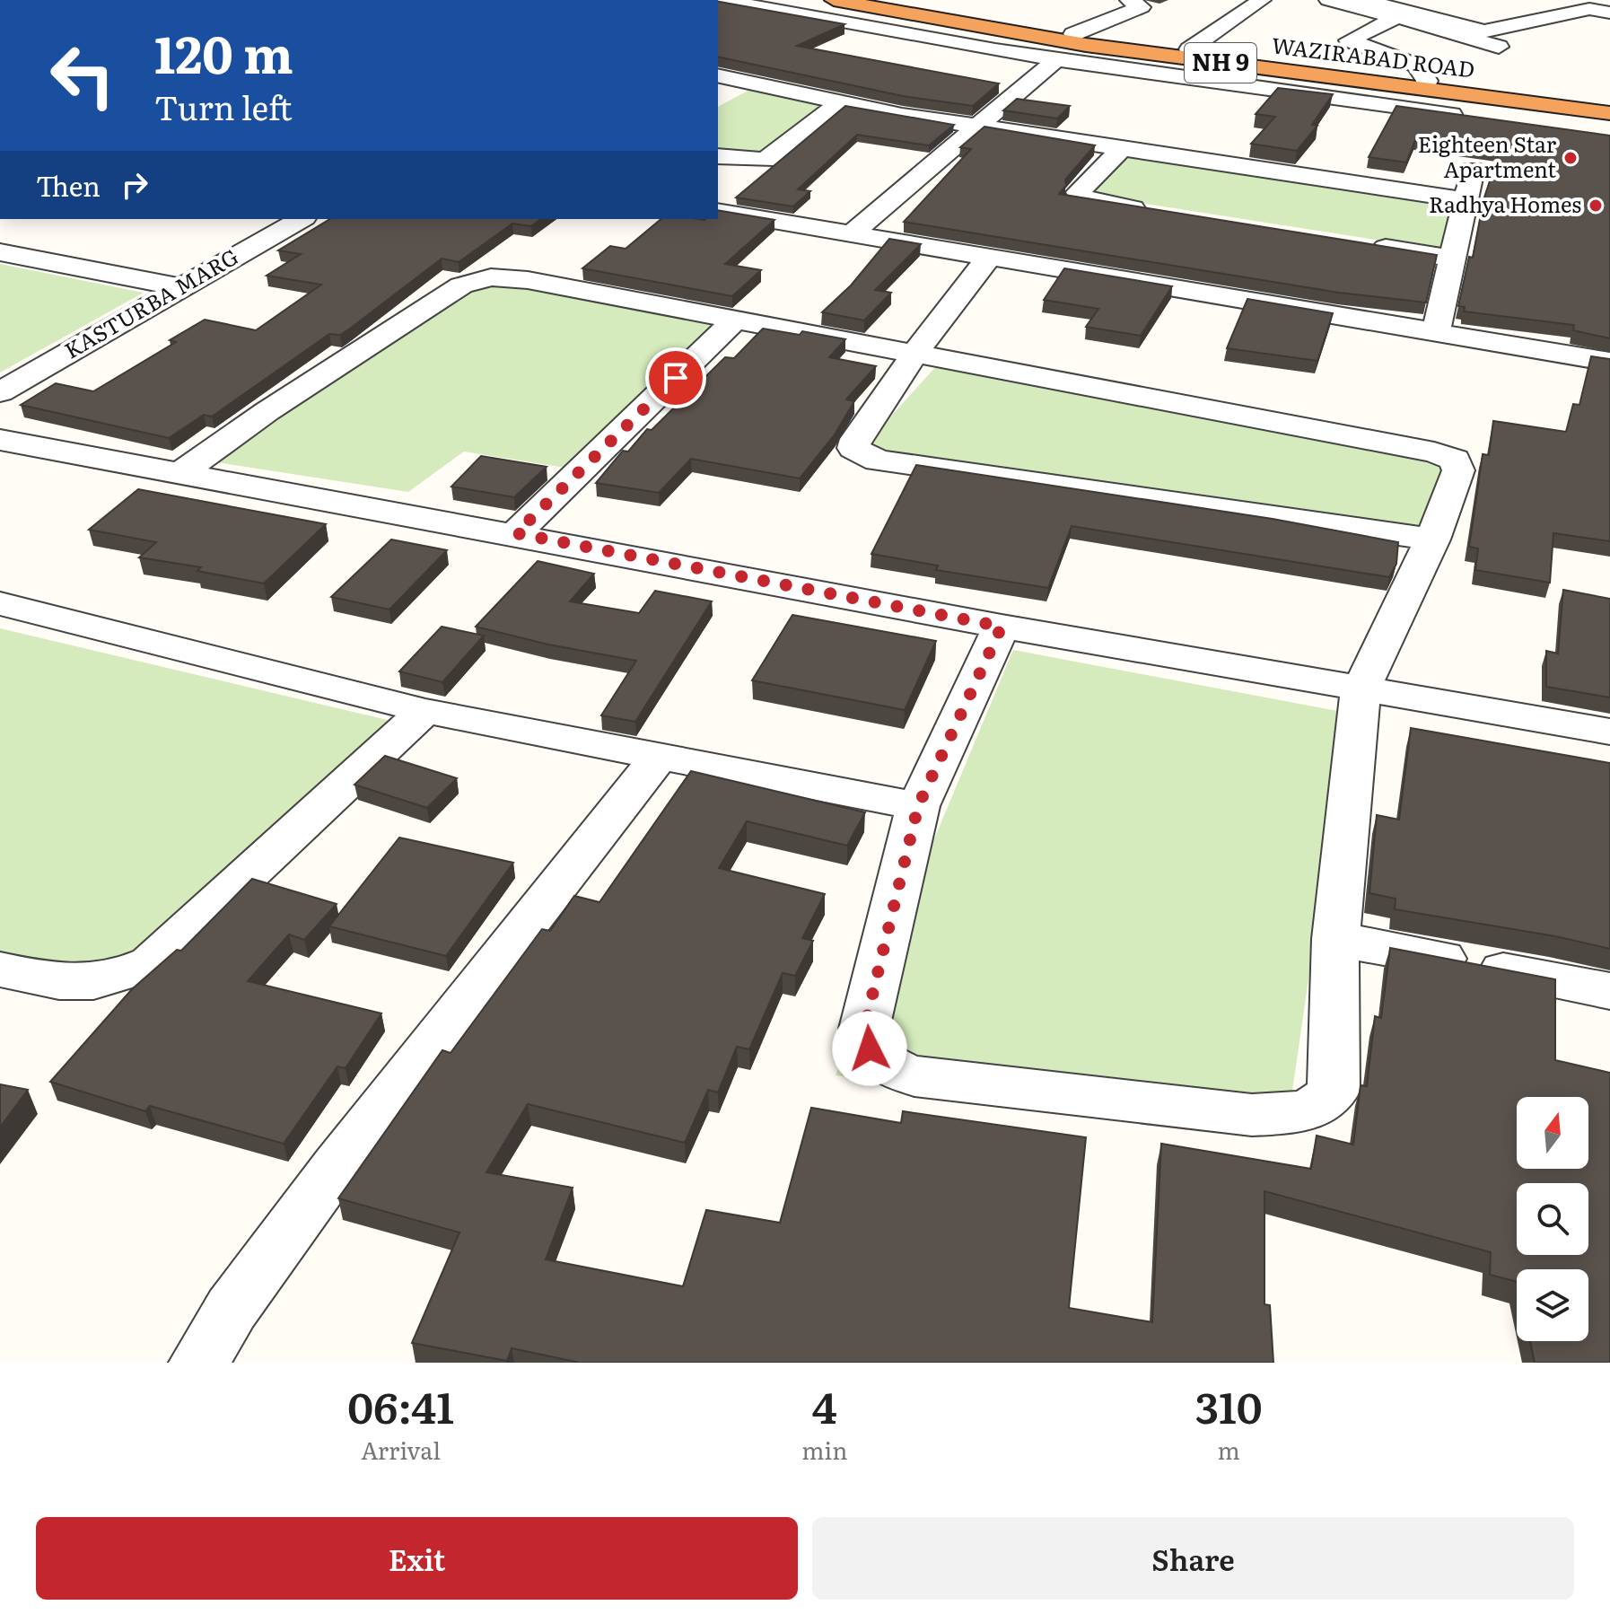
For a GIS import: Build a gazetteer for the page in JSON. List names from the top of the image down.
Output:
{
  "streets": {
    "highway": ["WAZIRABAD ROAD", "NH 9"],
    "street": ["KASTURBA MARG"]
  },
  "places": ["Eighteen Star Apartment", "Radhya Homes"],
  "north": "top",
  "page": {
    "turn": ["120 m", "Turn left"],
    "then": "Then",
    "eta": [
      "06:41",
      "Arrival",
      "4",
      "min",
      "310",
      "m"
    ],
    "buttons": ["Exit", "Share"]
  }
}
